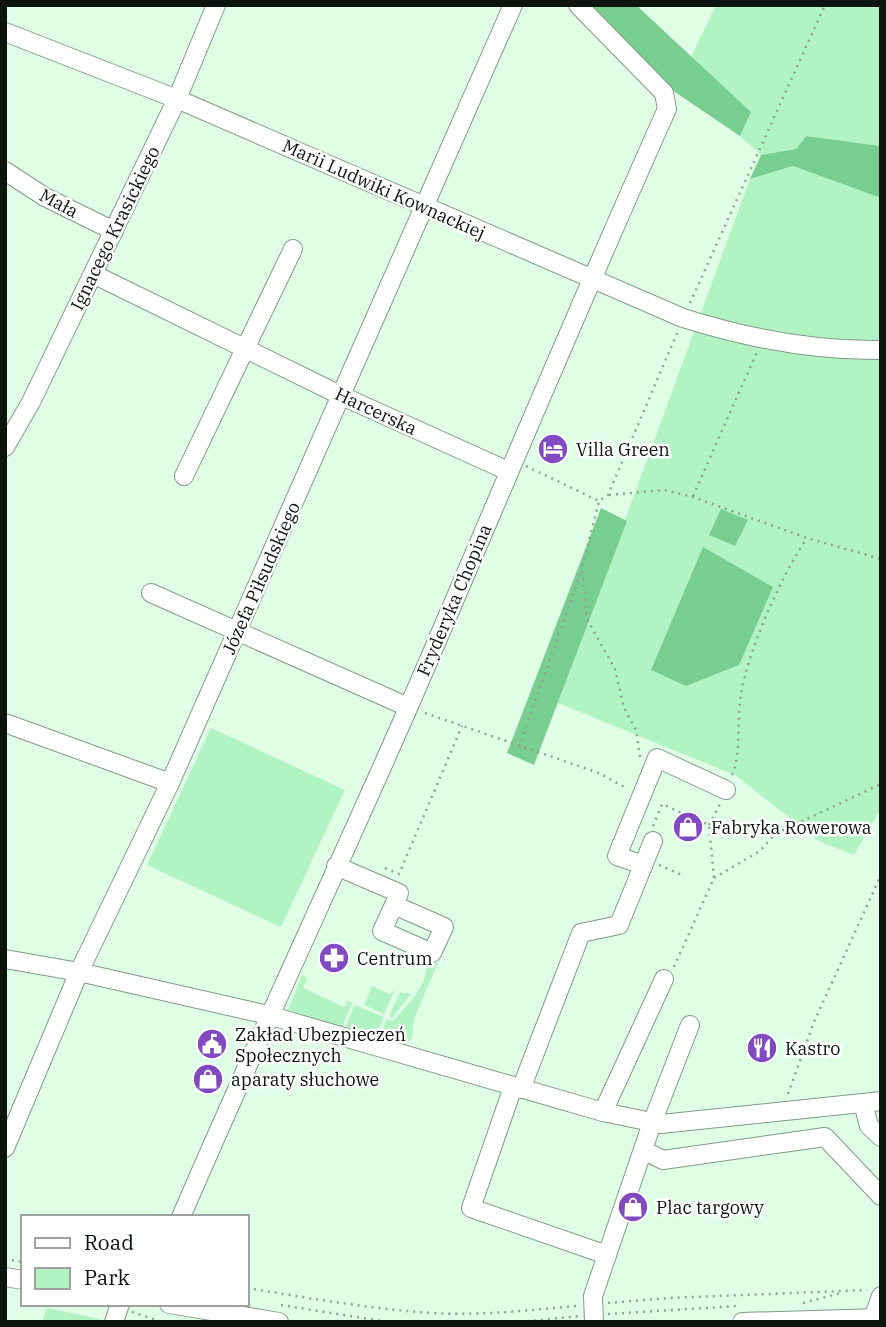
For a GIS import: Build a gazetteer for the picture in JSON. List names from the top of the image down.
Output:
{
  "streets": {
    "street": [
      "Marii Ludwiki Kownackiej",
      "Mała",
      "Ignacego Krasickiego",
      "Harcerska",
      "Józefa Piłsudskiego",
      "Fryderyka Chopina"
    ]
  },
  "crossings": [
    ["Marii Ludwiki Kownackiej", "Ignacego Krasickiego"],
    ["Marii Ludwiki Kownackiej", "Józefa Piłsudskiego"],
    ["Marii Ludwiki Kownackiej", "Fryderyka Chopina"],
    ["Mała", "Ignacego Krasickiego"],
    ["Ignacego Krasickiego", "Harcerska"],
    ["Harcerska", "Józefa Piłsudskiego"],
    ["Harcerska", "Fryderyka Chopina"]
  ],
  "places": {
    "hotel": ["Villa Green"],
    "shop": ["Fabryka Rowerowa", "aparaty słuchowe", "Plac targowy"],
    "pharmacy": ["Centrum"],
    "public building": ["Zakład Ubezpieczeń Społecznych"],
    "restaurant": ["Kastro"]
  },
  "legend": ["Road", "Park"]
}
